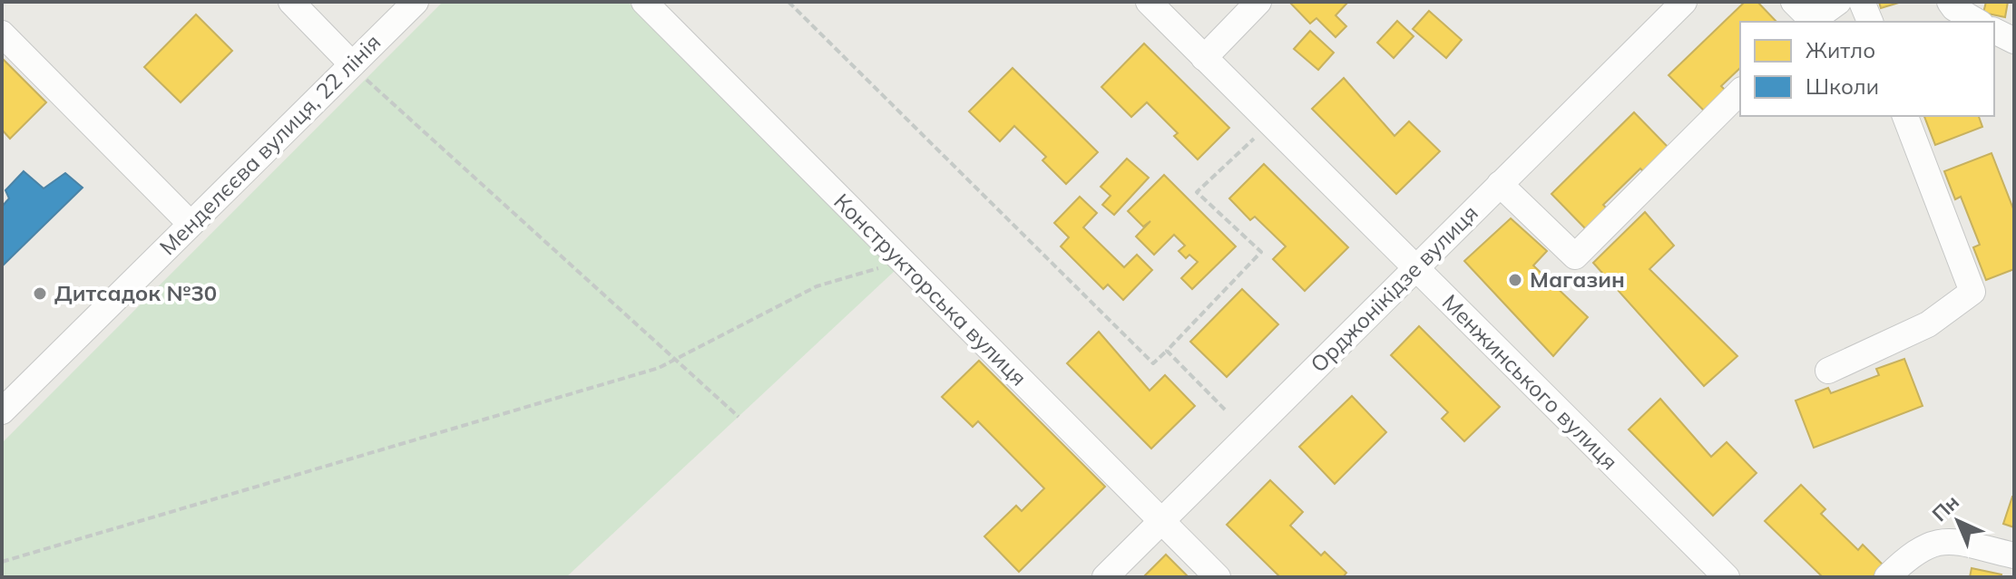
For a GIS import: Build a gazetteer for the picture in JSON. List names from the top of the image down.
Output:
{
  "streets": {
    "street": [
      "Менделєєва вулиця, 22 лінія",
      "Орджонікідзе вулиця",
      "Конструкторська вулиця",
      "Менжинського вулиця"
    ]
  },
  "crossings": [
    ["Орджонікідзе вулиця", "Конструкторська вулиця"],
    ["Орджонікідзе вулиця", "Менжинського вулиця"]
  ],
  "places": ["Магазин", "Дитсадок №30"],
  "legend": ["Житло", "Школи"],
  "north": "top left"
}
